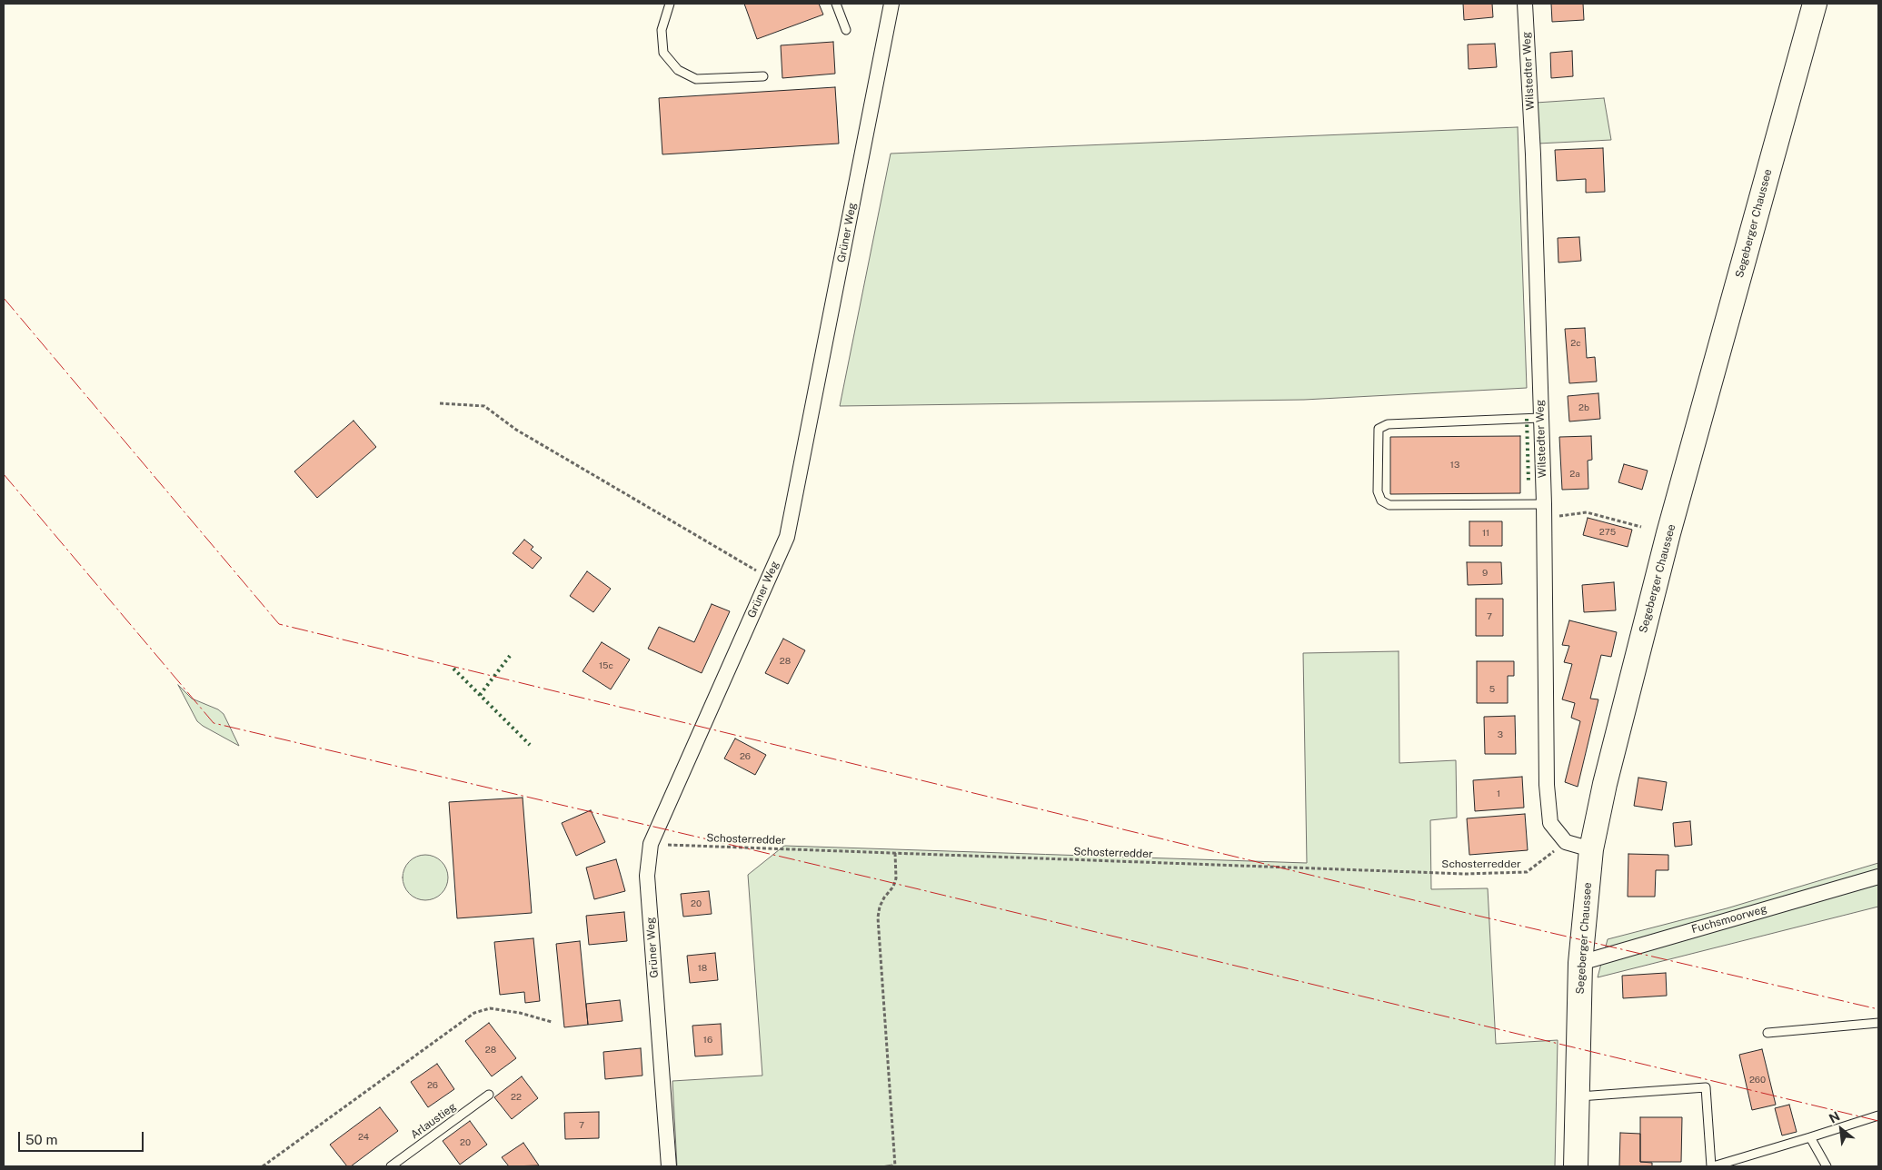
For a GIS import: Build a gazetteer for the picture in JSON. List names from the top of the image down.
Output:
{
  "streets": {
    "main road": ["Segeberger Chaussee"],
    "street": ["Wilstedter Weg", "Grüner Weg", "Fuchsmoorweg"],
    "lane": ["Arlaustieg"],
    "path": ["Schosterredder"]
  },
  "crossings": [
    ["Wilstedter Weg", "Schosterredder"],
    ["Segeberger Chaussee", "Fuchsmoorweg"],
    ["Grüner Weg", "Schosterredder"]
  ],
  "house_numbers": [
    "2c",
    "2b",
    "13",
    "2a",
    "275",
    "11",
    "9",
    "7",
    "28",
    "15c",
    "5",
    "3",
    "26",
    "1",
    "20",
    "18",
    "16",
    "28",
    "260",
    "26",
    "22",
    "7",
    "24",
    "20"
  ],
  "scale_bar": "50 m",
  "north": "top left"
}
